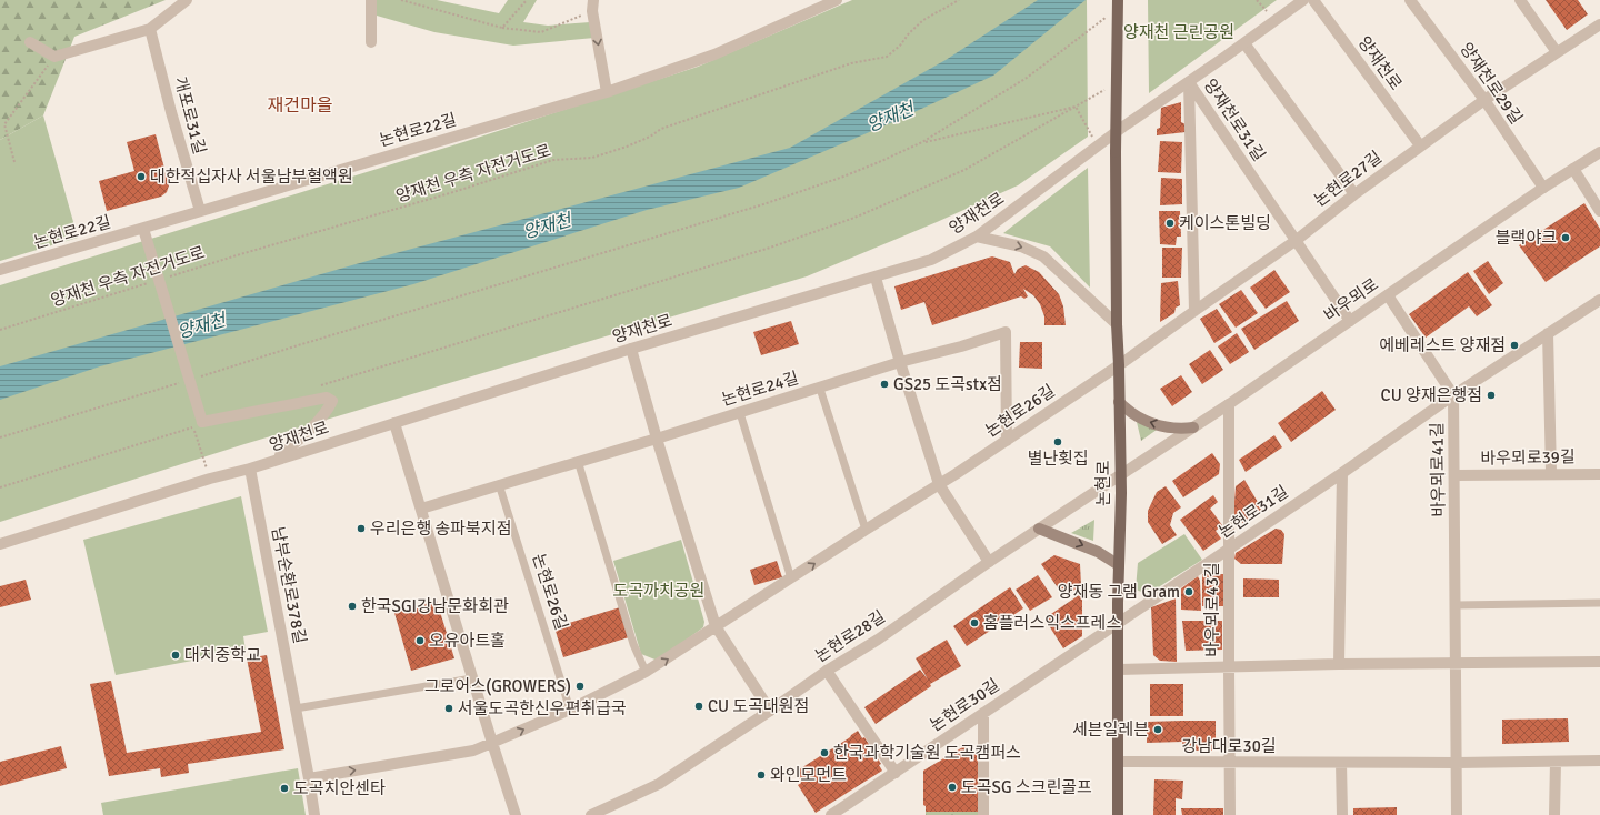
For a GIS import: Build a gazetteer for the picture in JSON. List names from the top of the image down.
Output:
{
  "streets": {
    "main road": ["논현로"],
    "street": [
      "양재천로",
      "양재천로29길",
      "개포로31길",
      "양재천로31길",
      "논현로22길",
      "논현로27길",
      "바우뫼로",
      "논현로24길",
      "논현로26길",
      "바우뫼로39길",
      "바우뫼로41길",
      "논현로31길",
      "남부순환로378길",
      "바우뫼로43길",
      "논현로28길",
      "논현로30길",
      "강남대로30길"
    ],
    "path": ["양재천 우측 자전거도로"]
  },
  "crossings": [
    ["양재천로", "양재천로31길"],
    ["양재천로", "논현로27길"],
    ["양재천로", "남부순환로378길"],
    ["양재천로29길", "논현로27길"],
    ["양재천로29길", "바우뫼로"],
    ["개포로31길", "논현로22길"],
    ["양재천로31길", "논현로27길"],
    ["양재천로31길", "바우뫼로"],
    ["논현로27길", "논현로26길"],
    ["논현로27길", "논현로"],
    ["바우뫼로", "논현로"],
    ["바우뫼로", "바우뫼로43길"],
    ["바우뫼로", "논현로28길"],
    ["논현로24길", "논현로26길"],
    ["논현로26길", "논현로"],
    ["논현로26길", "남부순환로378길"],
    ["바우뫼로39길", "바우뫼로41길"],
    ["바우뫼로41길", "논현로31길"],
    ["바우뫼로41길", "강남대로30길"],
    ["논현로", "논현로31길"],
    ["논현로", "논현로28길"],
    ["논현로", "논현로30길"],
    ["논현로", "강남대로30길"],
    ["논현로31길", "바우뫼로43길"],
    ["논현로31길", "논현로30길"],
    ["바우뫼로43길", "강남대로30길"]
  ],
  "one_way": ["논현로26길"],
  "districts": ["재건마을"],
  "water": ["양재천"],
  "parks": ["양재천 근린공원", "도곡까치공원"],
  "places": [
    "대한적십자사 서울남부혈액원",
    "케이스톤빌딩",
    "블랙야크",
    "에베레스트 양재점",
    "GS25 도곡stx점",
    "CU 양재은행점",
    "별난횟집",
    "우리은행 송파북지점",
    "양재동 그램 Gram",
    "한국SGI강남문화회관",
    "홈플러스익스프레스",
    "오유아트홀",
    "대치중학교",
    "그로어스(GROWERS)",
    "CU 도곡대원점",
    "서울도곡한신우편취급국",
    "세븐일레븐",
    "한국과학기술원 도곡캠퍼스",
    "와인모먼트",
    "도곡SG 스크린골프",
    "도곡치안센타"
  ]
}
